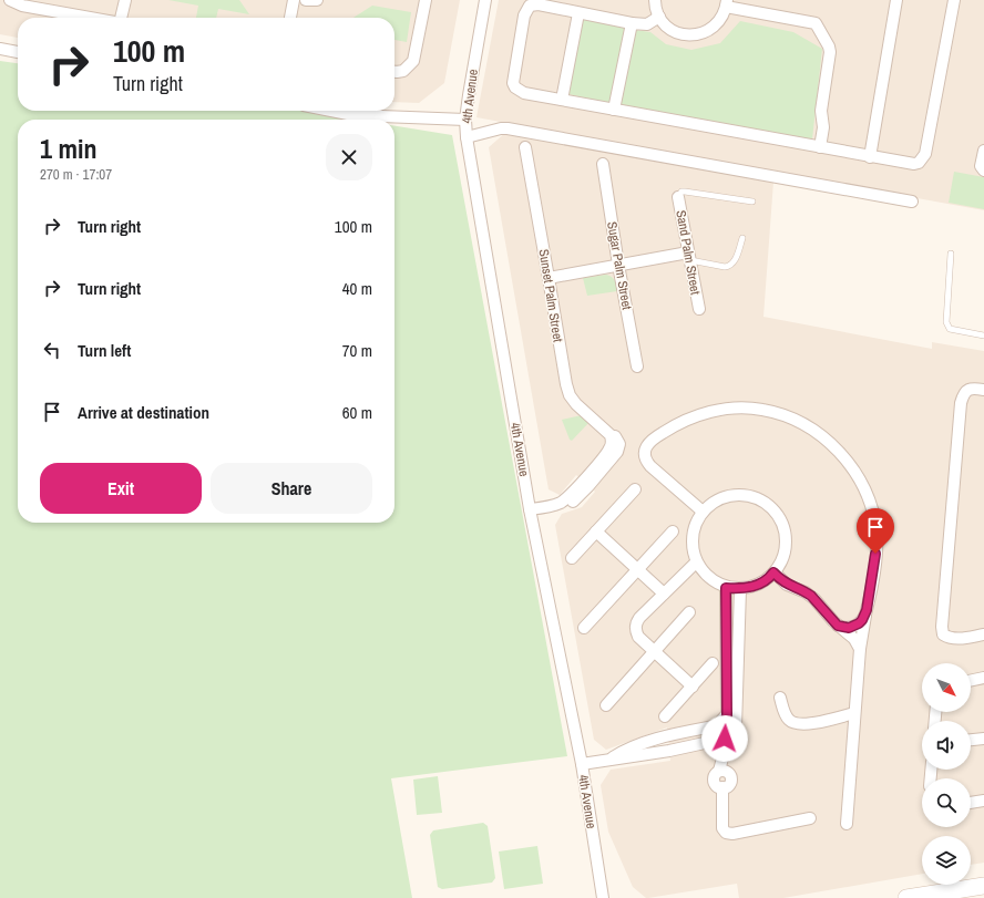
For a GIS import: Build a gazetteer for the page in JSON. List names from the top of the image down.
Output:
{
  "streets": {
    "street": [
      "4th Avenue",
      "Sand Palm Street",
      "Sugar Palm Street",
      "Sunset Palm Street"
    ]
  },
  "crossings": [
    ["4th Avenue", "Sunset Palm Street"]
  ],
  "north": "bottom right",
  "page": {
    "turn": ["100 m", "Turn right"],
    "heading": ["1 min", "270 m · 17:07"],
    "list": [
      {
        "name": "Turn right",
        "value": "100 m"
      },
      {
        "name": "Turn right",
        "value": "40 m"
      },
      {
        "name": "Turn left",
        "value": "70 m"
      },
      {
        "name": "Arrive at destination",
        "value": "60 m"
      }
    ],
    "buttons": ["Exit", "Share"]
  }
}
